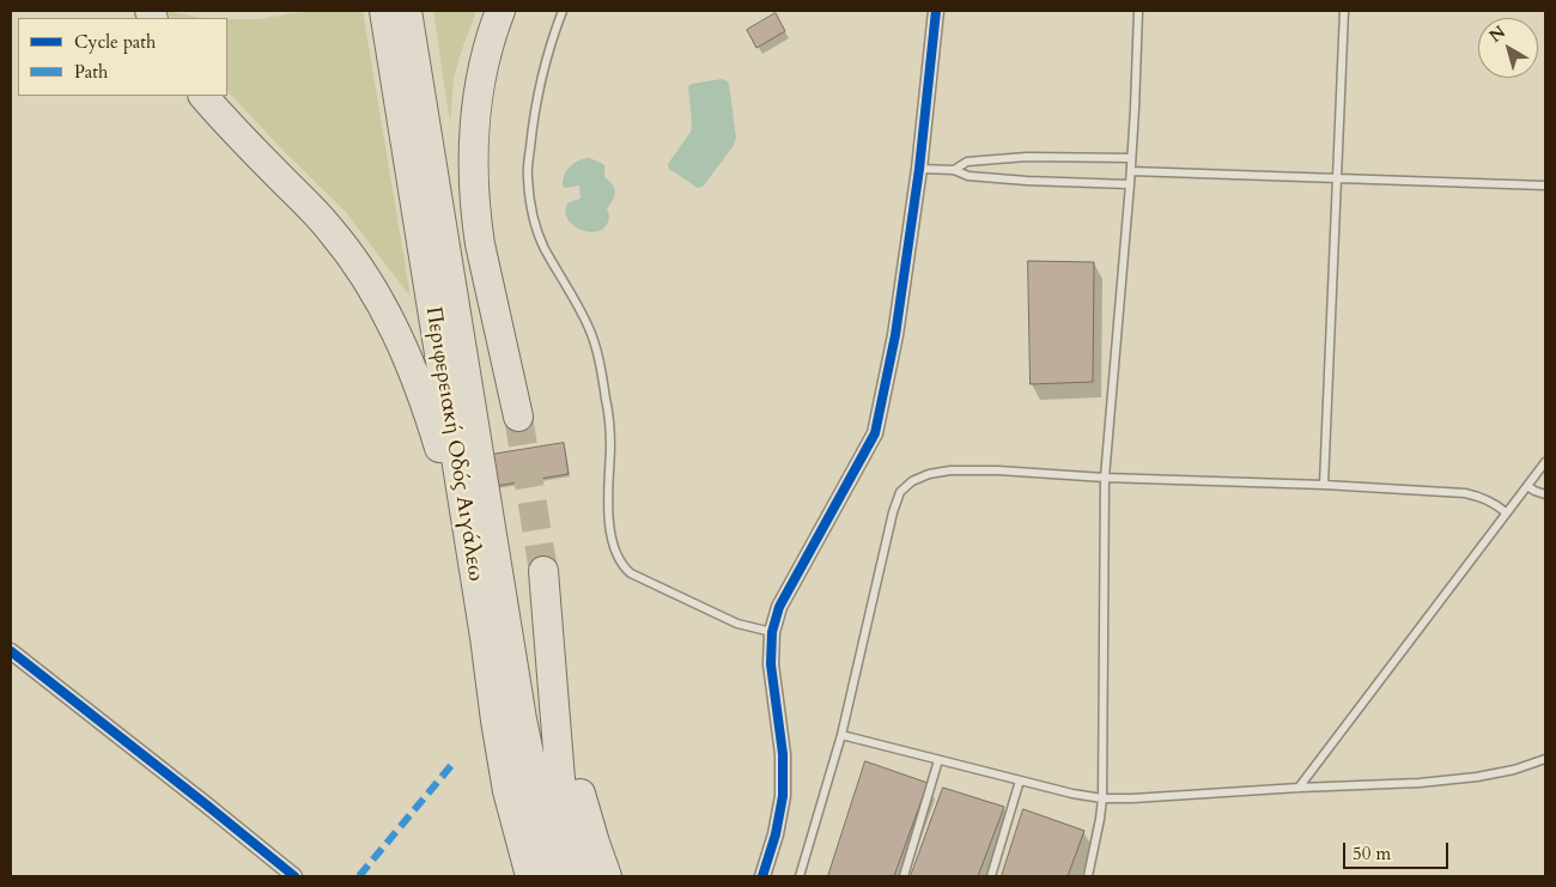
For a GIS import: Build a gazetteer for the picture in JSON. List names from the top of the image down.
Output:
{
  "streets": {
    "highway": ["Περιφερειακή Οδός Αιγάλεω"]
  },
  "legend": ["Cycle path", "Path"],
  "scale_bar": "50 m",
  "north": "top left"
}
